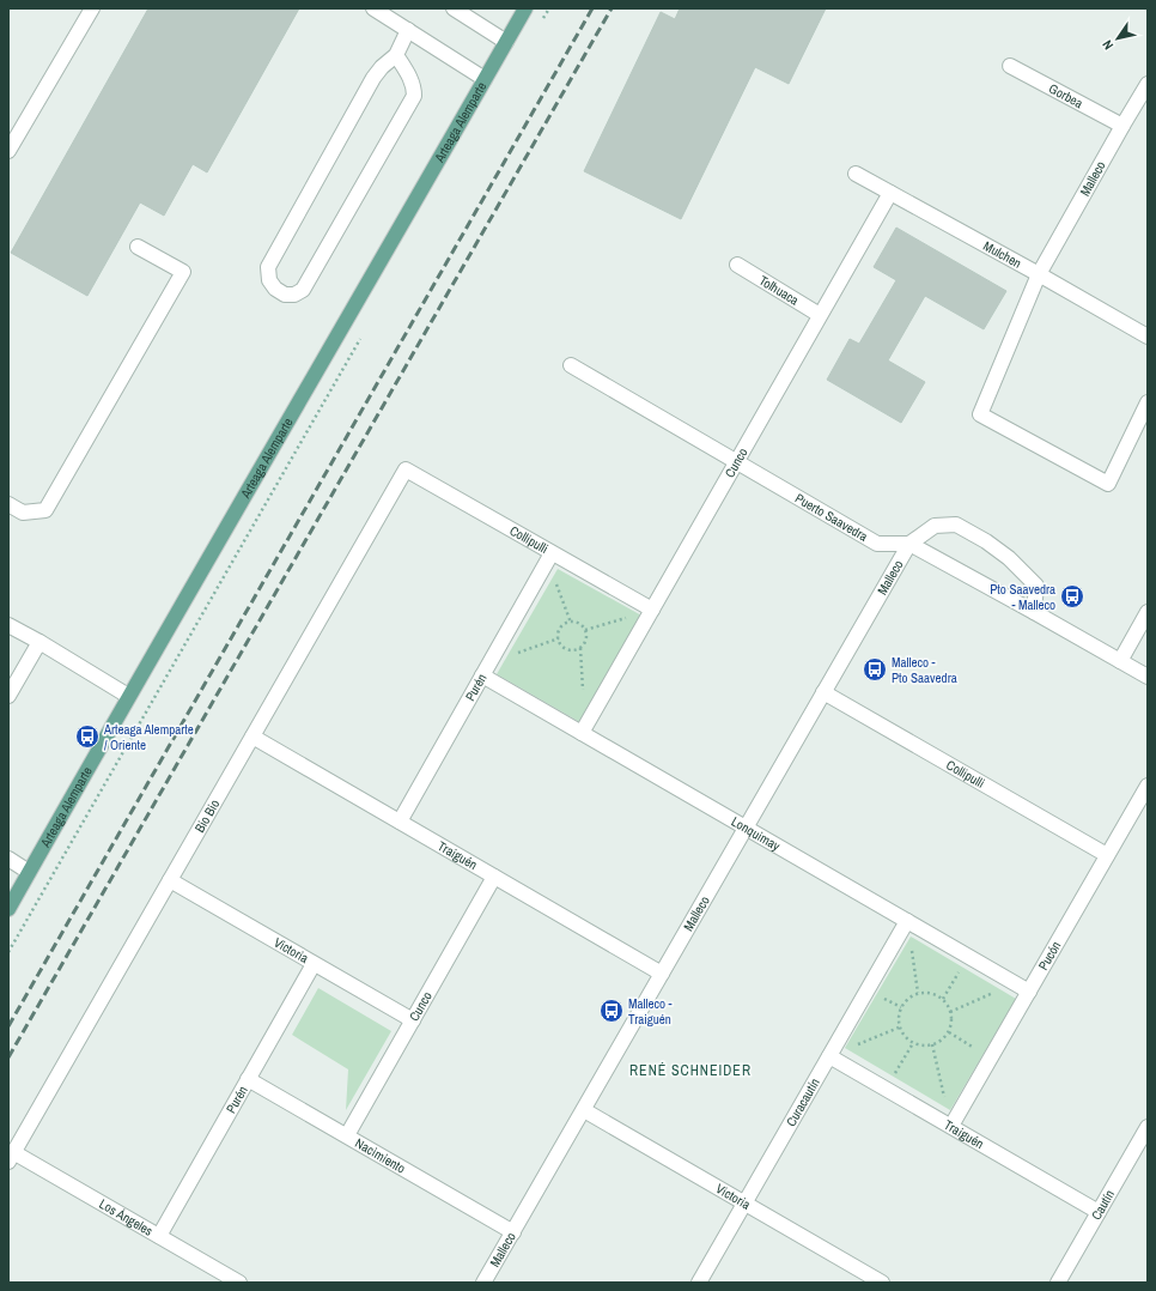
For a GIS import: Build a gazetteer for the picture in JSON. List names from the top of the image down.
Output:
{
  "streets": {
    "main road": ["Arteaga Alemparte"],
    "street": [
      "Gorbea",
      "Malleco",
      "Mulchen",
      "Tolhuaca",
      "Cunco",
      "Puerto Saavedra",
      "Collipulli",
      "Purén",
      "Bio Bio",
      "Lonquimay",
      "Traiguén",
      "Victoria",
      "Pucón",
      "Curacautín",
      "Nacimiento",
      "Cautín",
      "Los Ángeles"
    ]
  },
  "crossings": [
    ["Gorbea", "Malleco"],
    ["Malleco", "Mulchen"],
    ["Malleco", "Puerto Saavedra"],
    ["Malleco", "Collipulli"],
    ["Malleco", "Lonquimay"],
    ["Malleco", "Traiguén"],
    ["Malleco", "Victoria"],
    ["Malleco", "Nacimiento"],
    ["Mulchen", "Cunco"],
    ["Tolhuaca", "Cunco"],
    ["Cunco", "Puerto Saavedra"],
    ["Cunco", "Collipulli"],
    ["Cunco", "Lonquimay"],
    ["Cunco", "Traiguén"],
    ["Cunco", "Victoria"],
    ["Cunco", "Nacimiento"],
    ["Collipulli", "Purén"],
    ["Collipulli", "Bio Bio"],
    ["Collipulli", "Pucón"],
    ["Purén", "Lonquimay"],
    ["Purén", "Traiguén"],
    ["Purén", "Victoria"],
    ["Purén", "Nacimiento"],
    ["Purén", "Los Ángeles"],
    ["Bio Bio", "Traiguén"],
    ["Bio Bio", "Victoria"],
    ["Bio Bio", "Los Ángeles"],
    ["Lonquimay", "Pucón"],
    ["Lonquimay", "Curacautín"],
    ["Traiguén", "Pucón"],
    ["Traiguén", "Curacautín"],
    ["Traiguén", "Cautín"],
    ["Victoria", "Curacautín"]
  ],
  "districts": ["RENÉ SCHNEIDER"],
  "places": {
    "bus stop": [
      "Pto Saavedra - Malleco",
      "Malleco - Pto Saavedra",
      "Arteaga Alemparte / Oriente",
      "Malleco - Traiguén"
    ]
  },
  "north": "bottom left"
}
